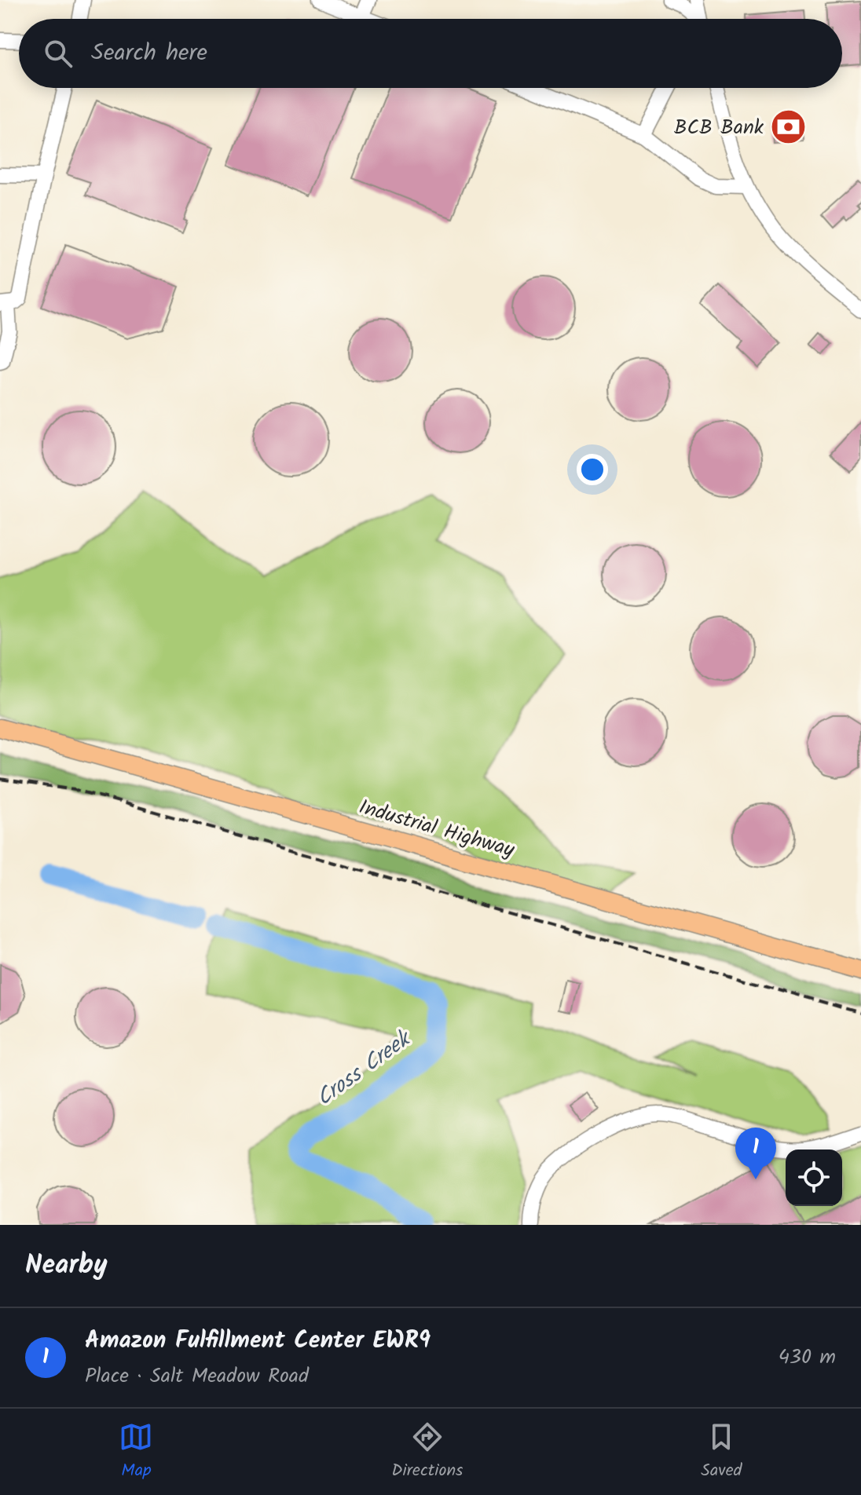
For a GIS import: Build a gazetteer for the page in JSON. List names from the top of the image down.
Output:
{
  "streets": {
    "main road": ["Industrial Highway"]
  },
  "water": ["Cross Creek"],
  "places": {
    "bank": ["BCB Bank"]
  },
  "page": {
    "search": "Search here",
    "pins": "1",
    "heading": "Nearby",
    "list": [
      {
        "mark": "1",
        "name": "Amazon Fulfillment Center EWR9",
        "note": "Place · Salt Meadow Road",
        "value": "430 m"
      }
    ],
    "nav": ["Map", "Directions", "Saved"]
  }
}
